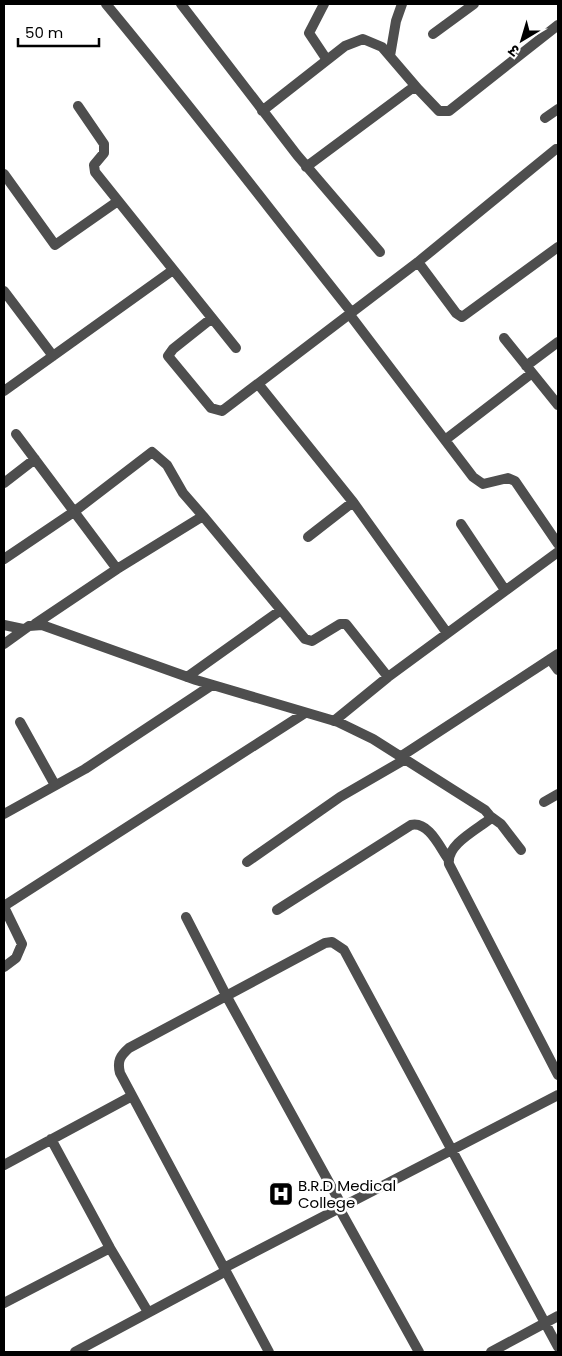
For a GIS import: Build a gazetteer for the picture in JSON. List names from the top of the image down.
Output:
{
  "places": {
    "hospital": ["B.R.D Medical College"]
  },
  "scale_bar": "50 m",
  "north": "bottom left"
}
